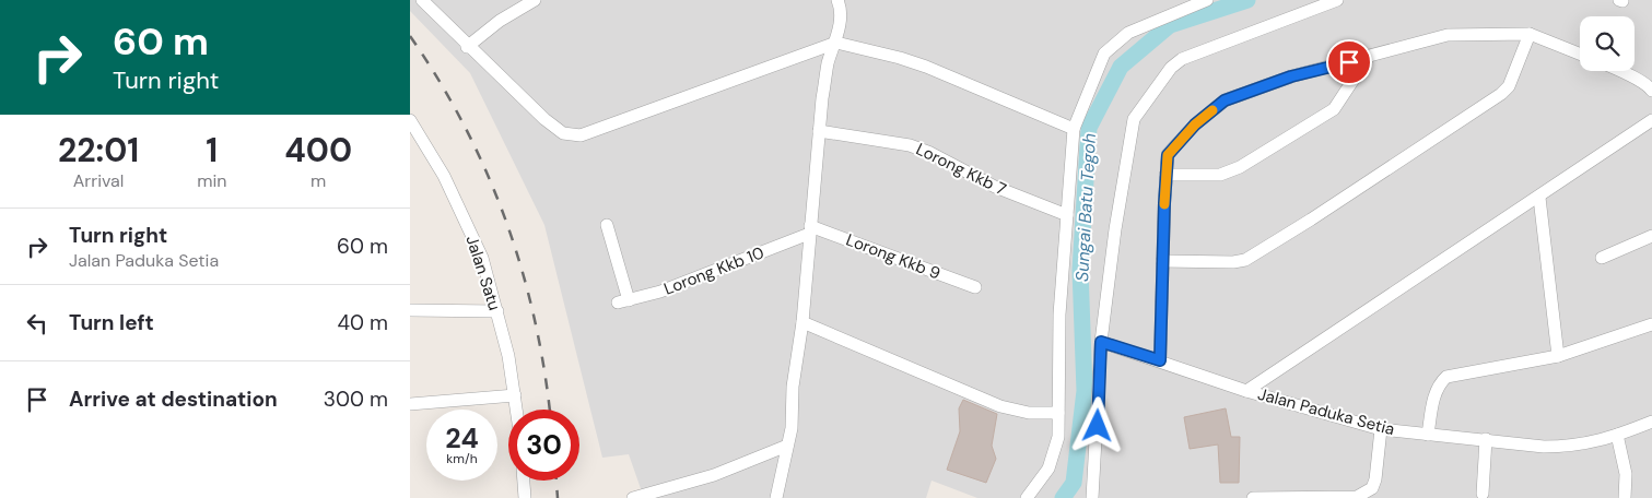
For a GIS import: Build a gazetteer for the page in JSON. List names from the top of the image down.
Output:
{
  "streets": {
    "street": [
      "Lorong Kkb 7",
      "Lorong Kkb 9",
      "Lorong Kkb 10",
      "Jalan Satu",
      "Jalan Paduka Setia"
    ]
  },
  "crossings": [
    ["Lorong Kkb 9", "Lorong Kkb 10"]
  ],
  "water": ["Sungai Batu Tegoh"],
  "page": {
    "turn": ["60 m", "Turn right"],
    "eta": [
      "22:01",
      "Arrival",
      "1",
      "min",
      "400",
      "m"
    ],
    "list": [
      {
        "name": "Turn right",
        "note": "Jalan Paduka Setia",
        "value": "60 m"
      },
      {
        "name": "Turn left",
        "value": "40 m"
      },
      {
        "name": "Arrive at destination",
        "value": "300 m"
      }
    ],
    "speed": "24 km/h",
    "limit": "30"
  }
}
